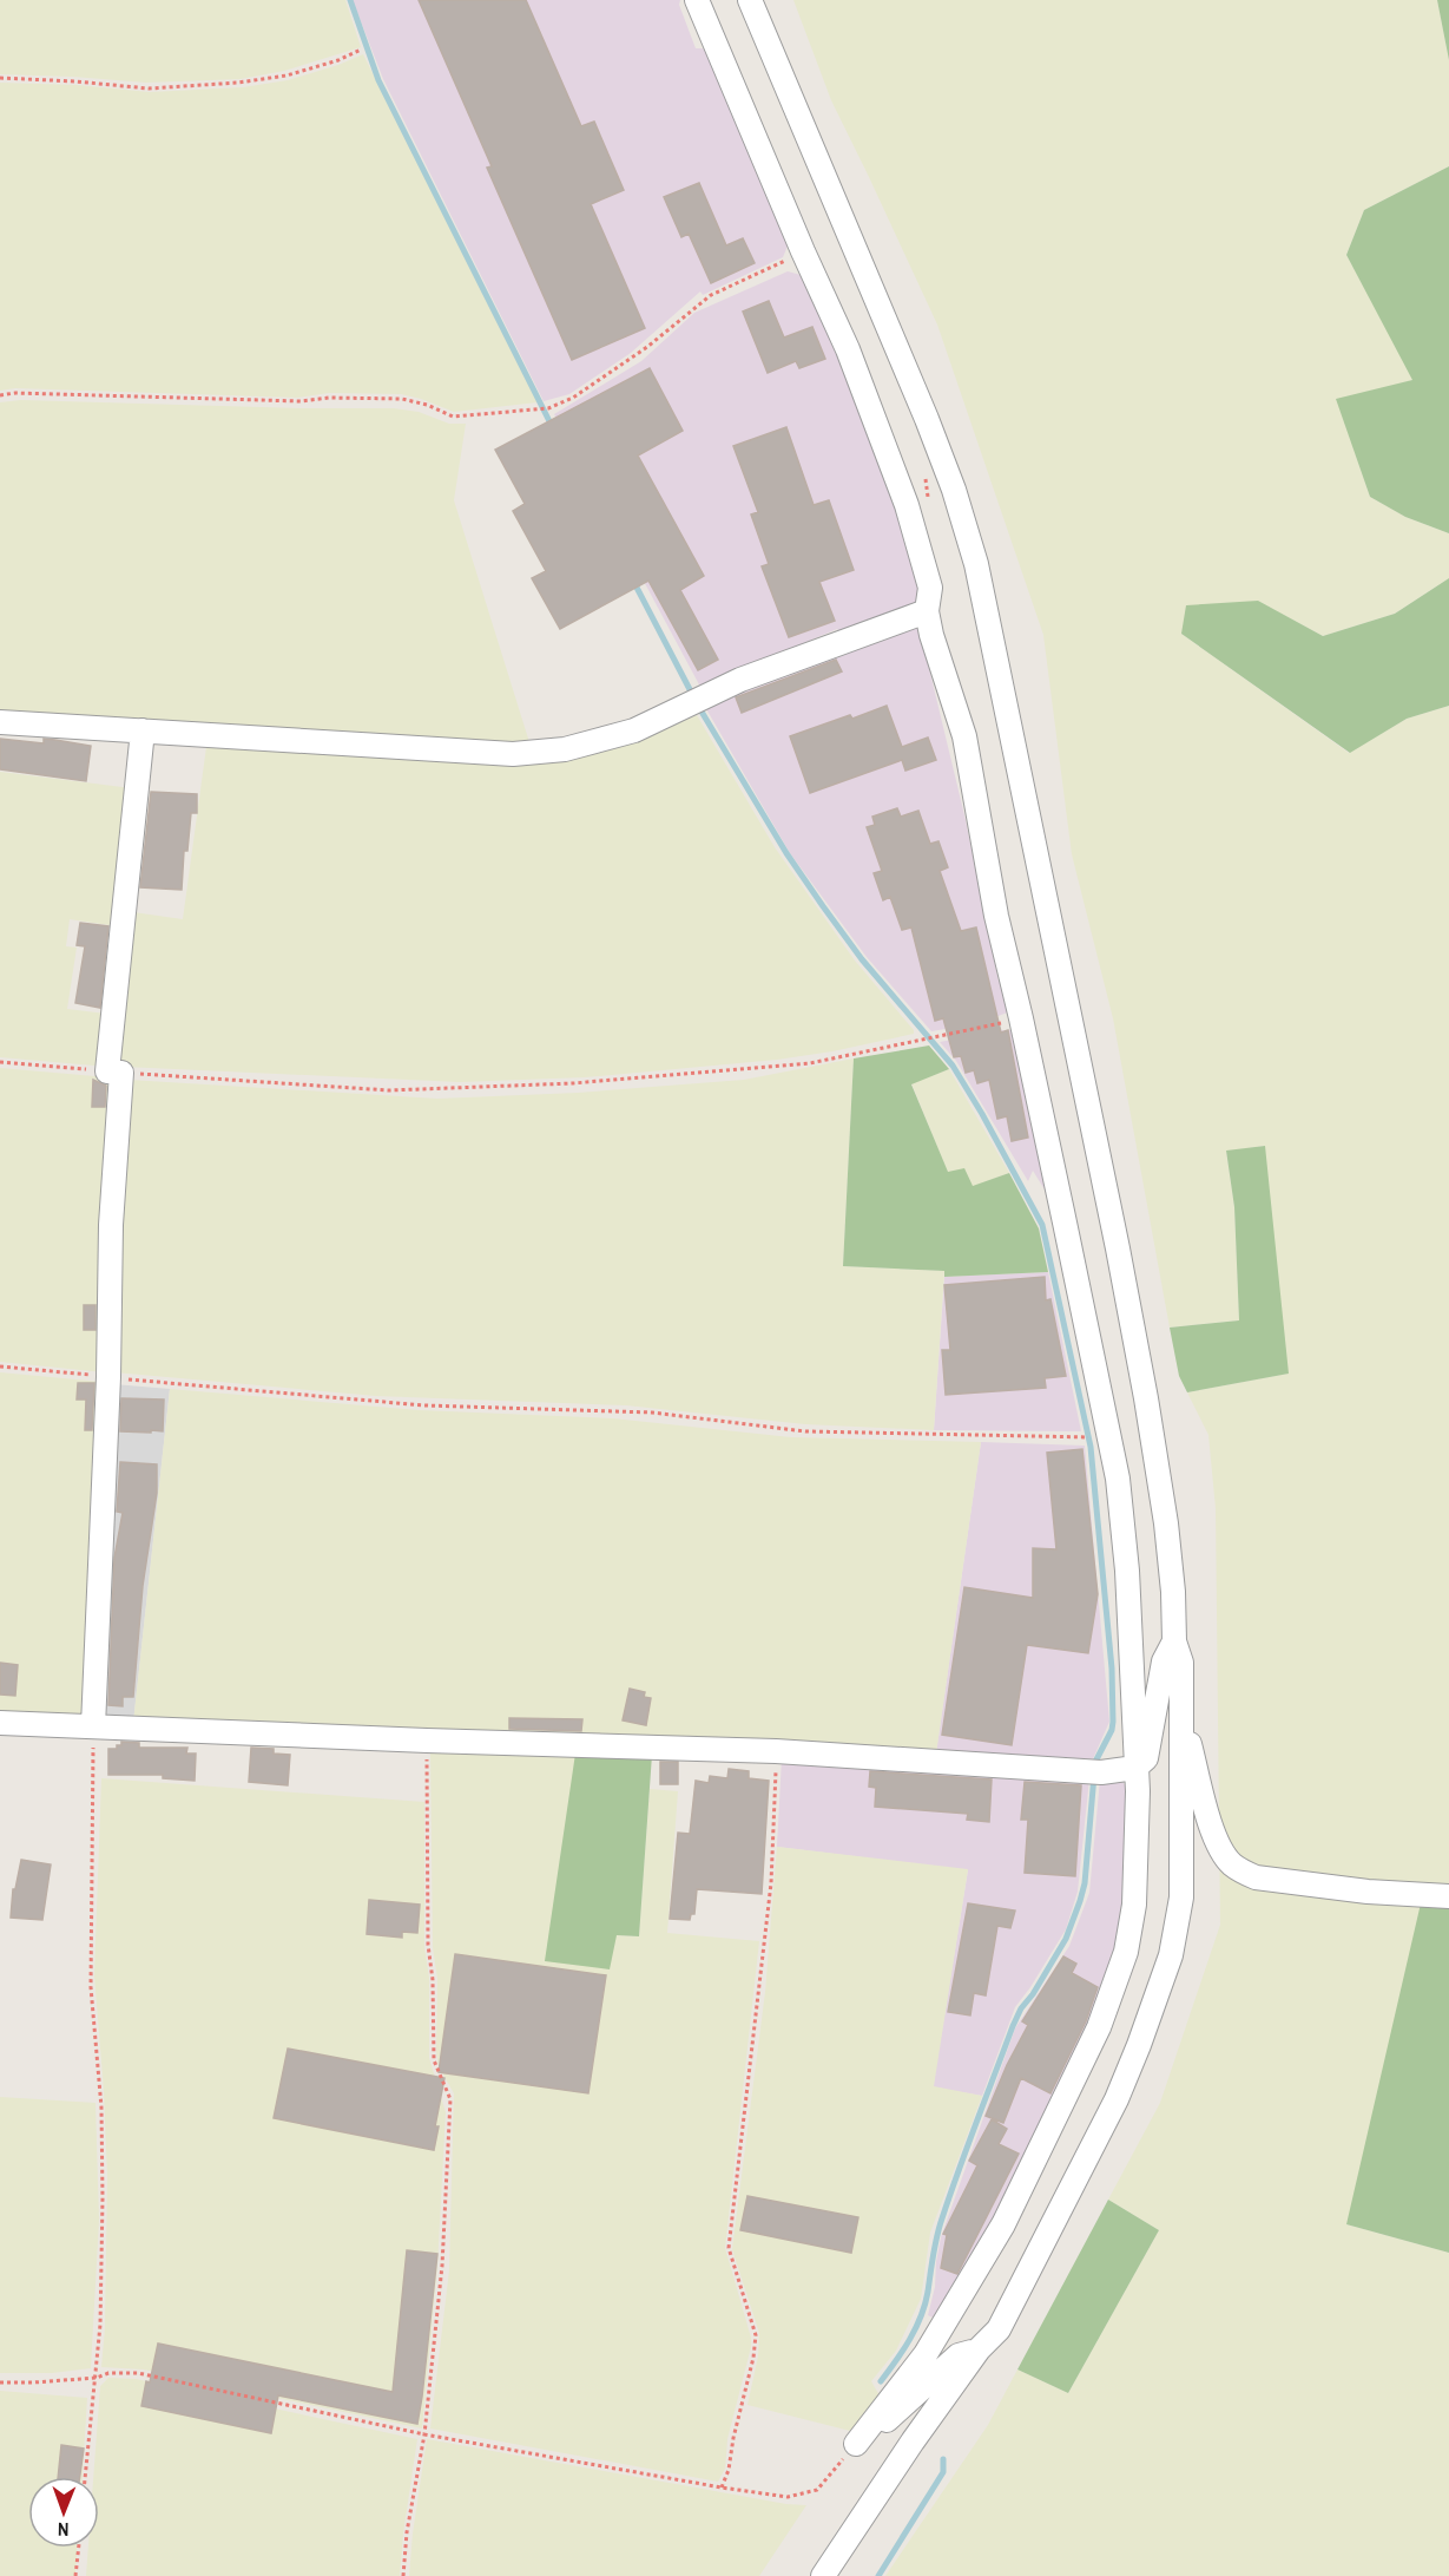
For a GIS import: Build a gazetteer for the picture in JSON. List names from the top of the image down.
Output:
{
  "north": "bottom"
}
